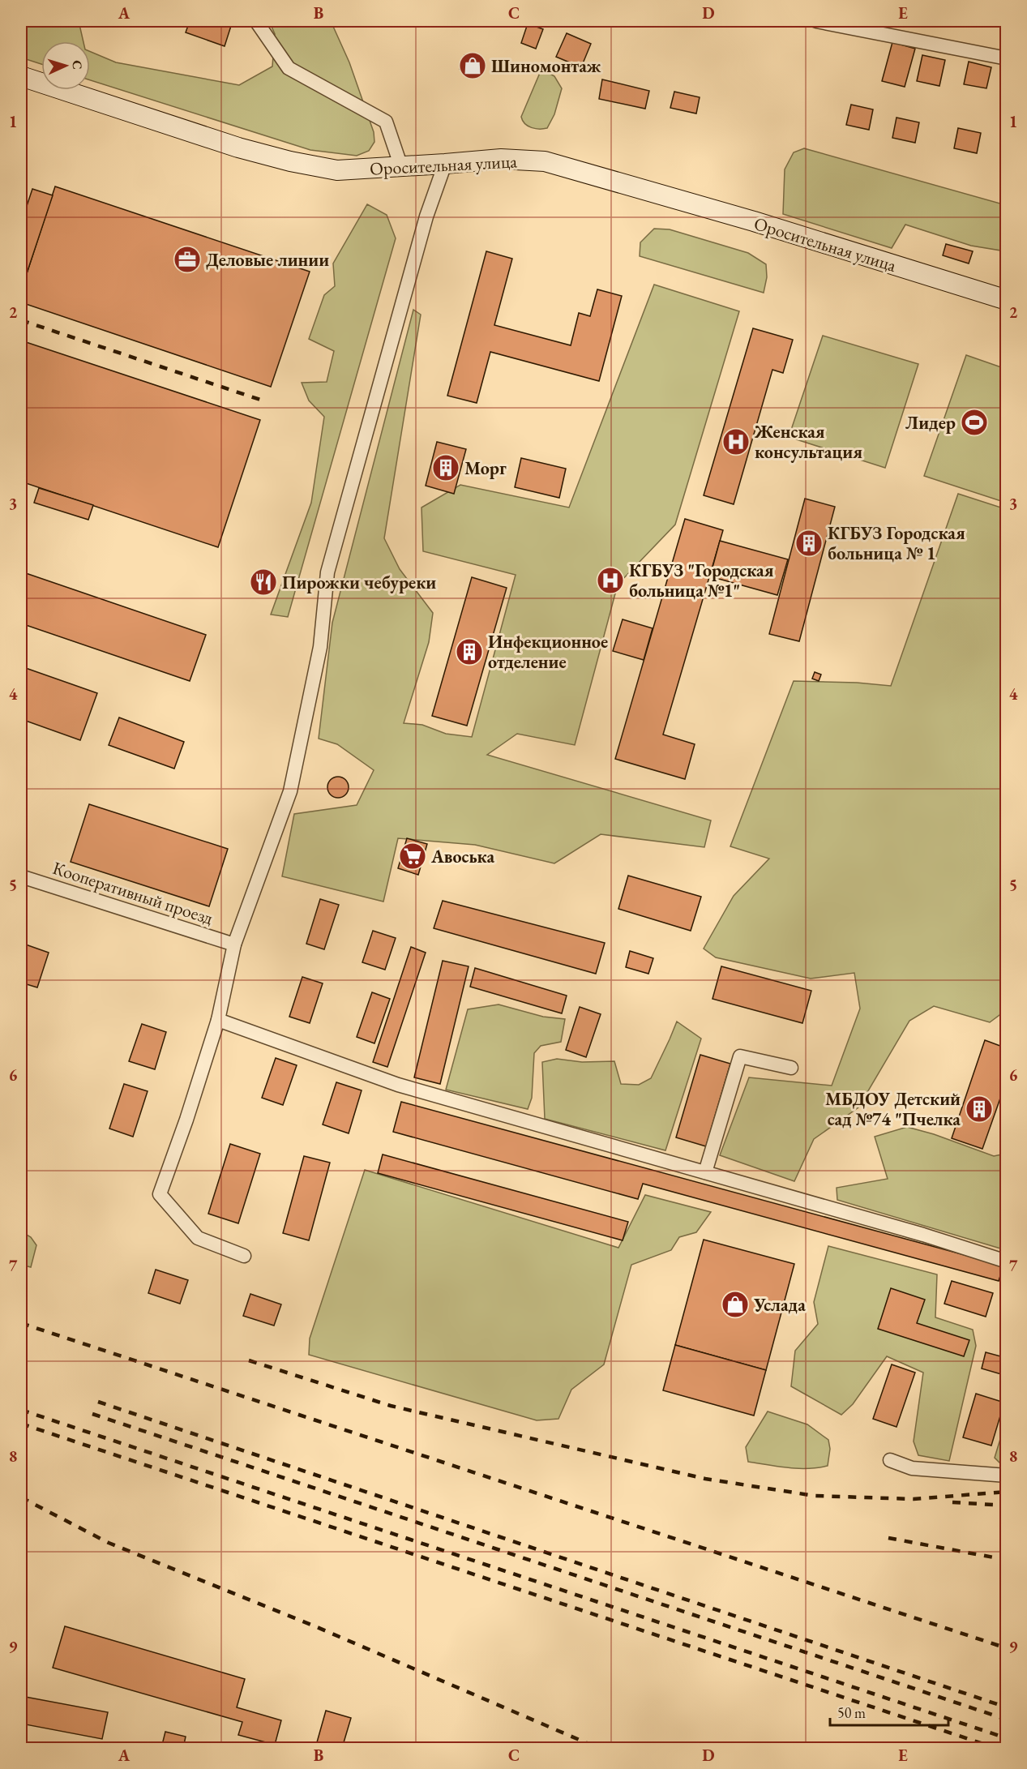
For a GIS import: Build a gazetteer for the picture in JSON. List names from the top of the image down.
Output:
{
  "streets": {
    "main road": ["Оросительная улица"],
    "street": ["Кооперативный проезд"]
  },
  "places": {
    "shop": ["Шиномонтаж", "Услада"],
    "office": ["Деловые линии"],
    "sports": ["Лидер"],
    "hospital": ["Женская консультация", "КГБУЗ \"Городская больница №1\""],
    "building": [
      "Морг",
      "КГБУЗ Городская больница № 1",
      "Инфекционное отделение",
      "МБДОУ Детский сад №74 \"Пчелка"
    ],
    "restaurant": ["Пирожки чебуреки"],
    "supermarket": ["Авоська"]
  },
  "scale_bar": "50 m",
  "north": "right",
  "grid": {
    "columns": [
      "A",
      "B",
      "C",
      "D",
      "E"
    ],
    "rows": [
      "1",
      "2",
      "3",
      "4",
      "5",
      "6",
      "7",
      "8",
      "9"
    ]
  }
}
